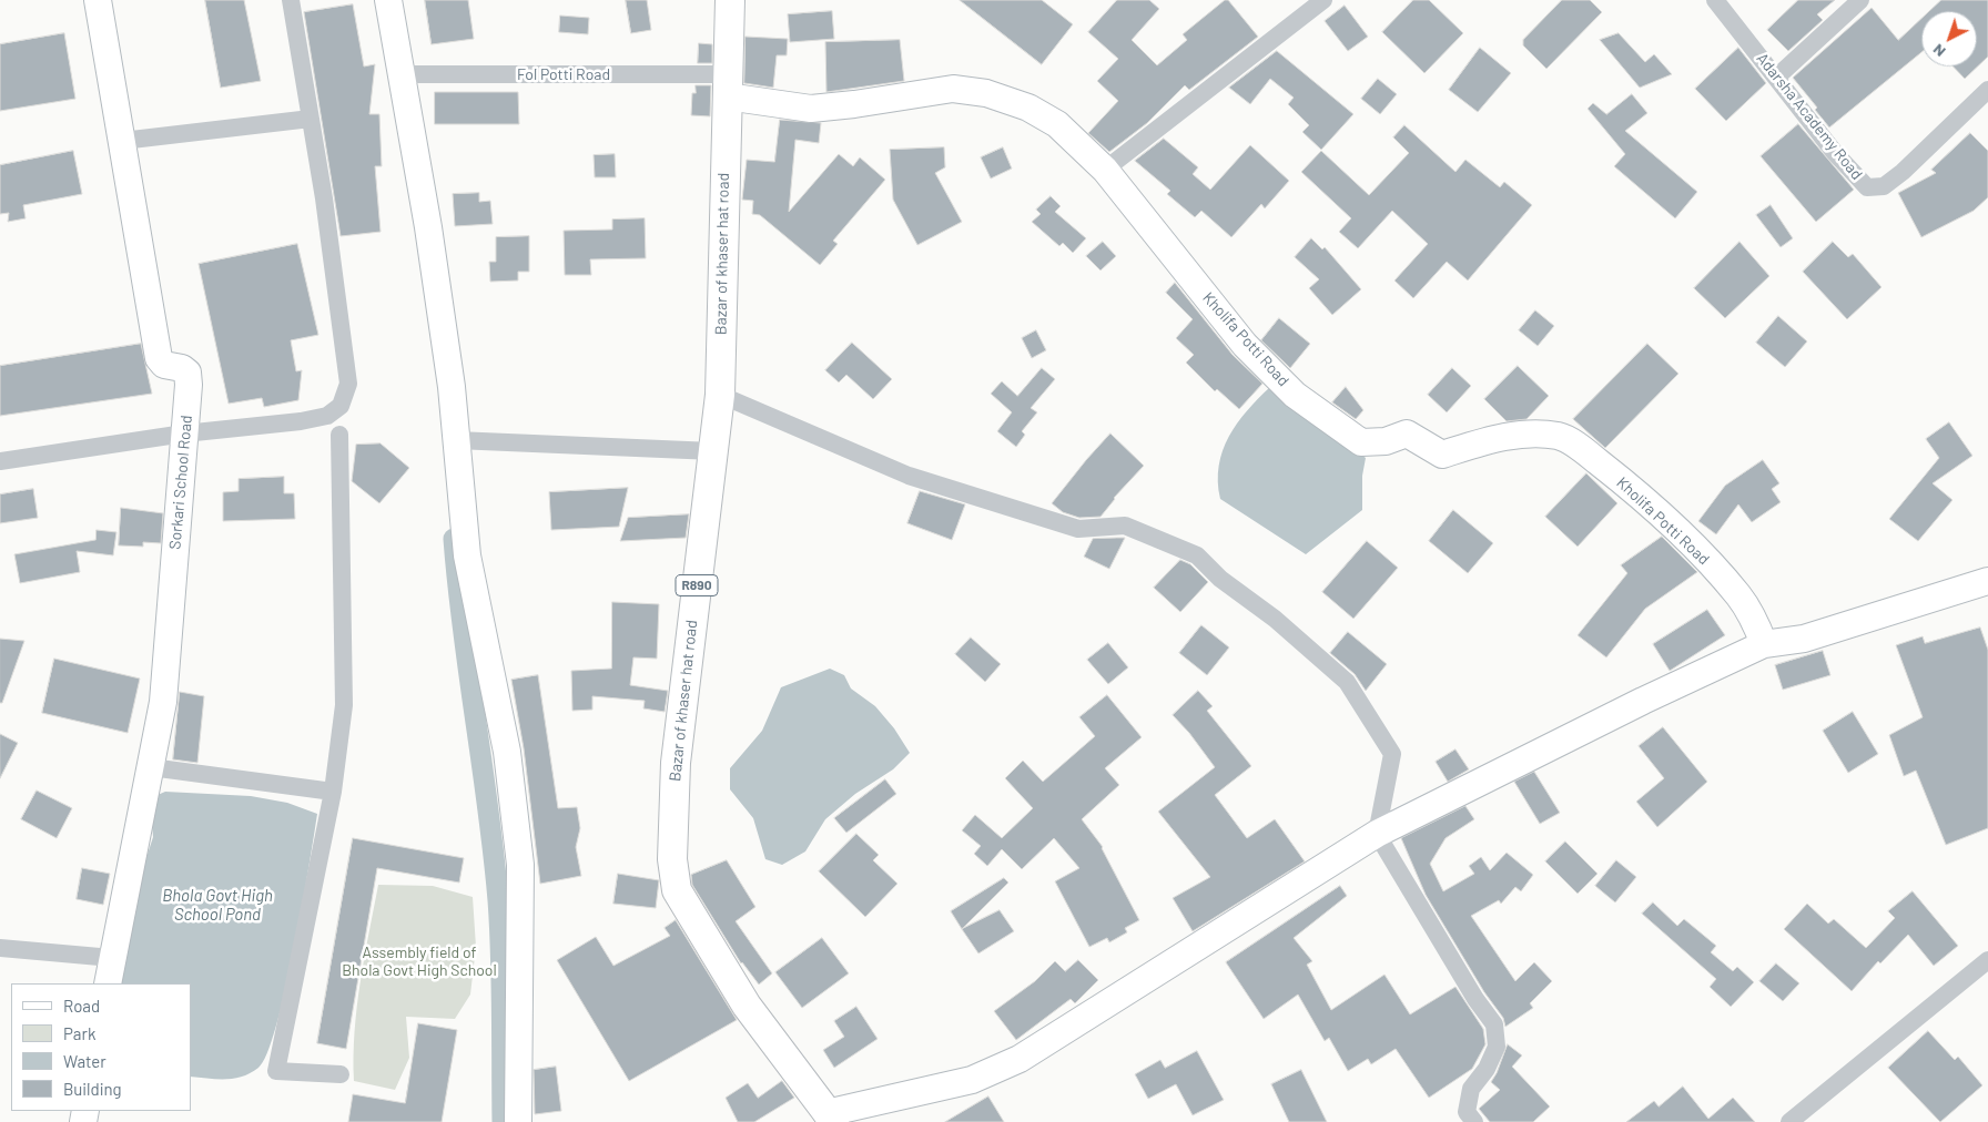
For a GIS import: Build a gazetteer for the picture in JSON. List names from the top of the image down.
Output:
{
  "streets": {
    "main road": ["Bazar of khaser hat road", "R890"],
    "street": [
      "Fol Potti Road",
      "Adarsha Academy Road",
      "Kholifa Potti Road",
      "Sorkari School Road"
    ]
  },
  "crossings": [
    ["Fol Potti Road", "Bazar of khaser hat road"],
    ["Fol Potti Road", "Kholifa Potti Road"],
    ["Bazar of khaser hat road", "Kholifa Potti Road"]
  ],
  "water": ["Bhola Govt High School Pond"],
  "parks": ["Assembly field of Bhola Govt High School"],
  "legend": [
    "Road",
    "Park",
    "Water",
    "Building"
  ],
  "north": "bottom left"
}
